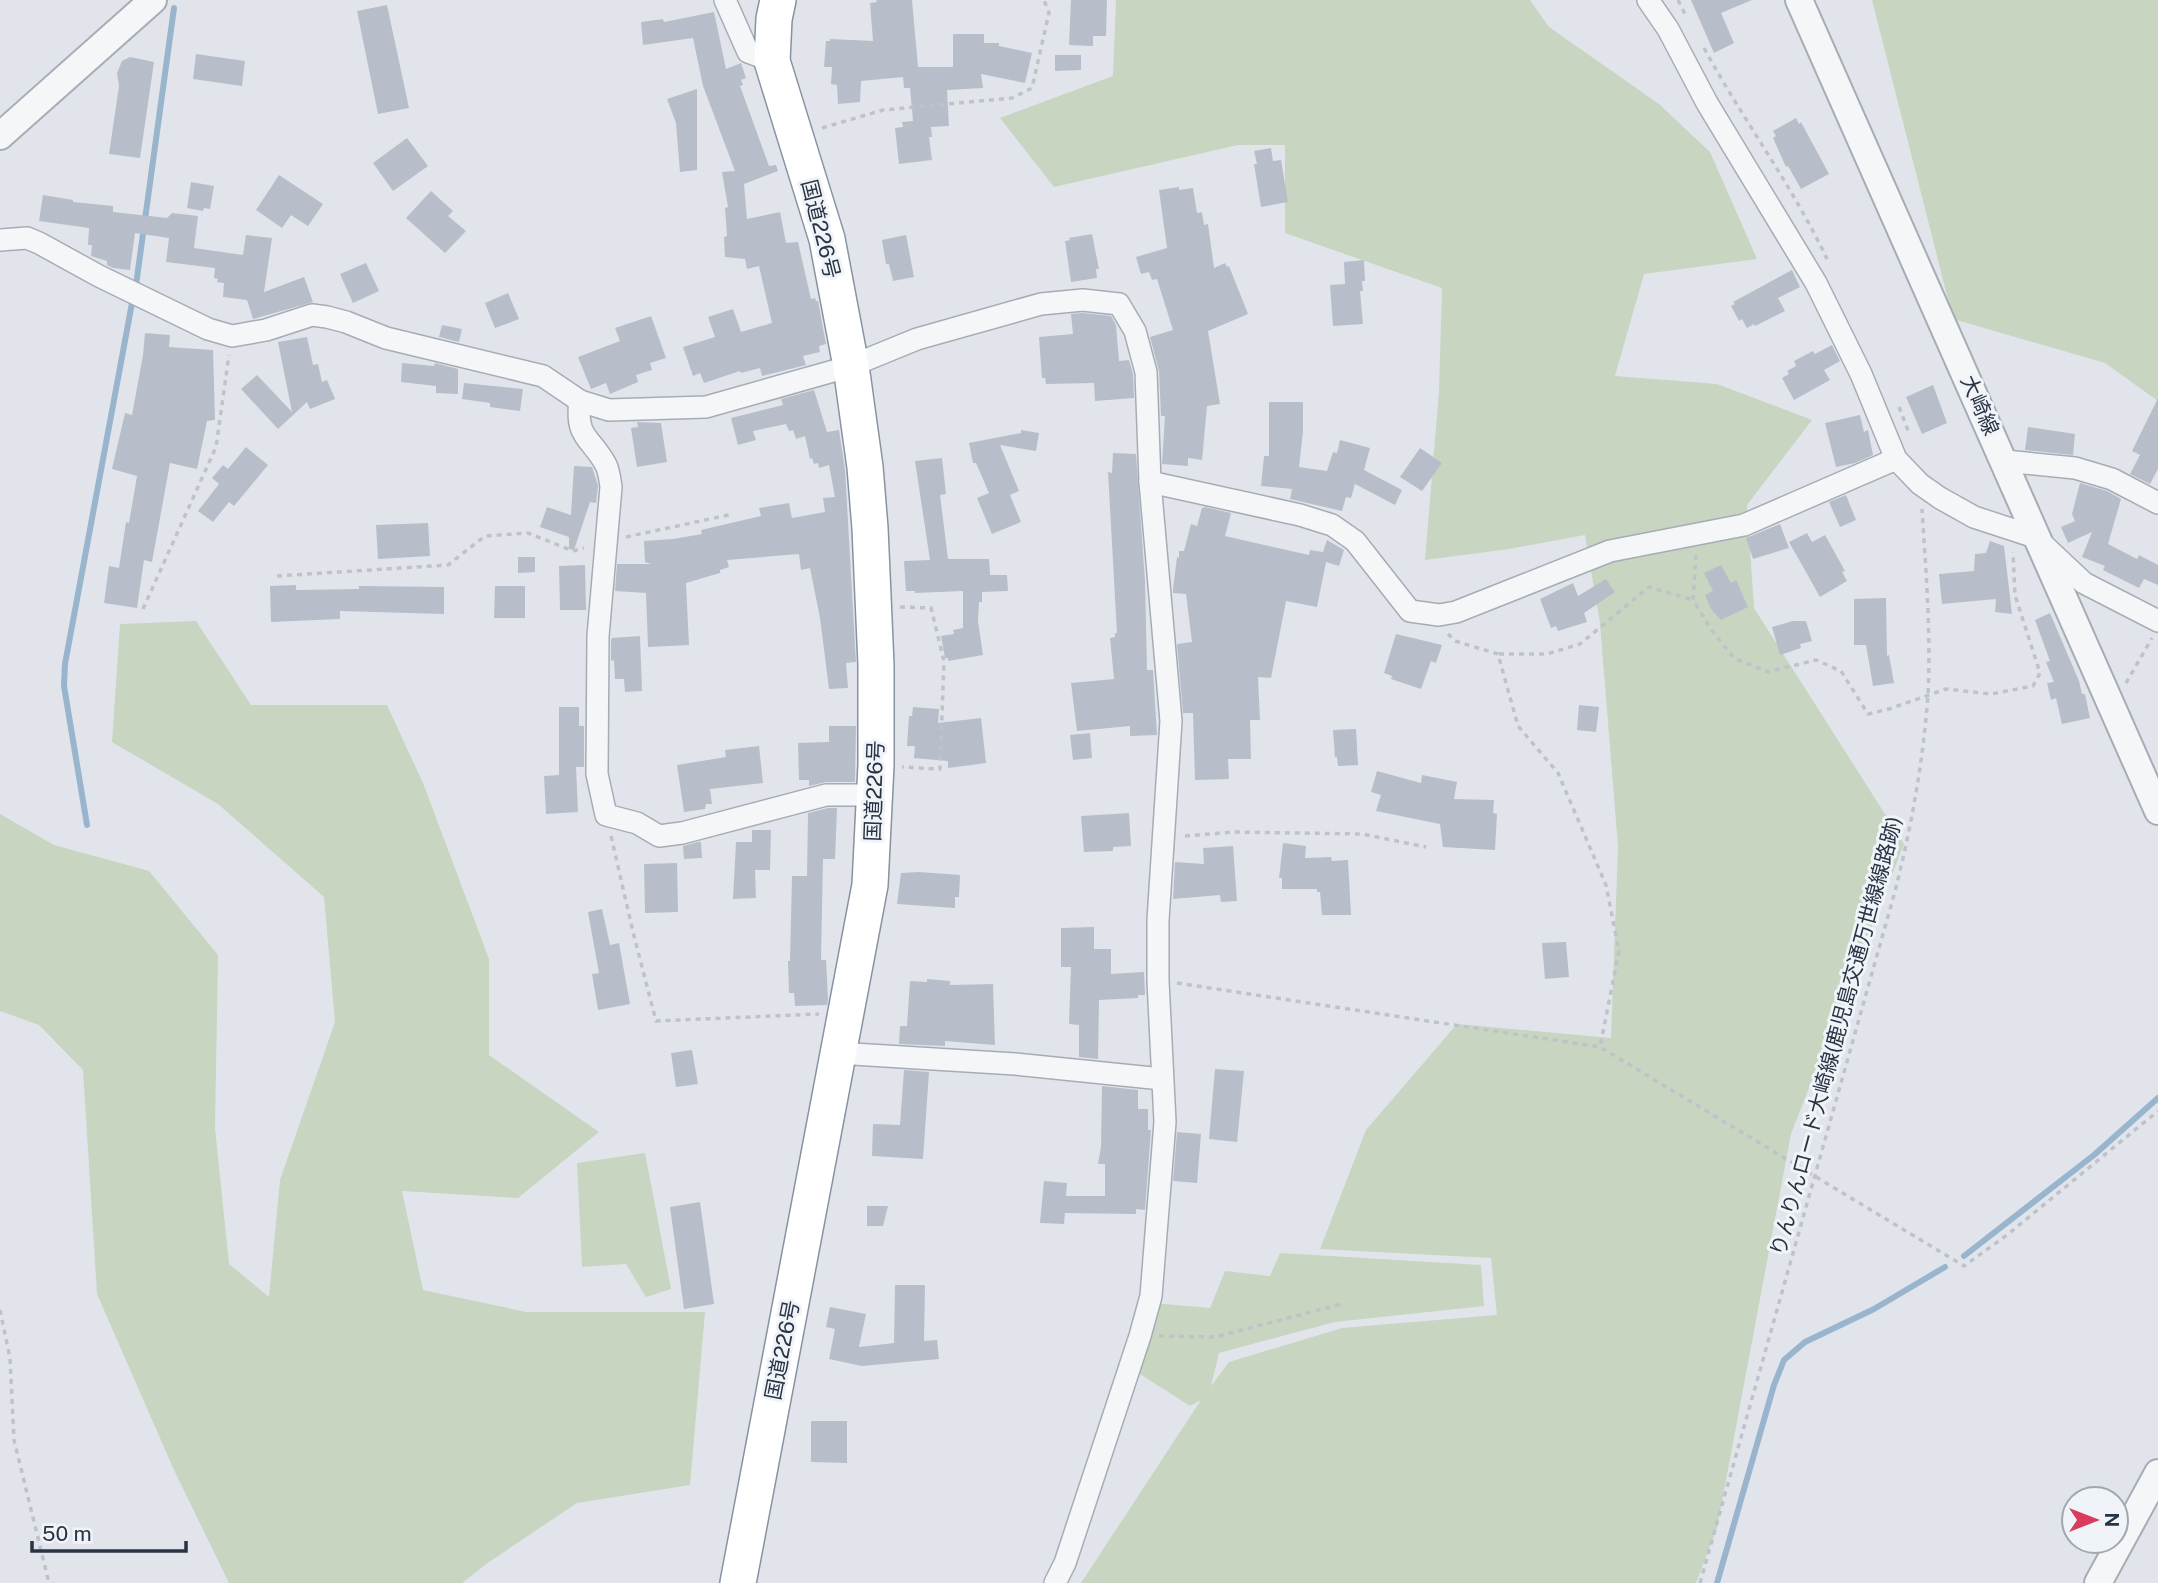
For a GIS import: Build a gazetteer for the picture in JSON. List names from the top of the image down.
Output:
{
  "streets": {
    "highway": ["国道226号"],
    "street": ["大崎線"],
    "path": ["りんりんロード大崎線(鹿児島交通万世線線路跡)"]
  },
  "scale_bar": "50 m",
  "north": "right"
}
